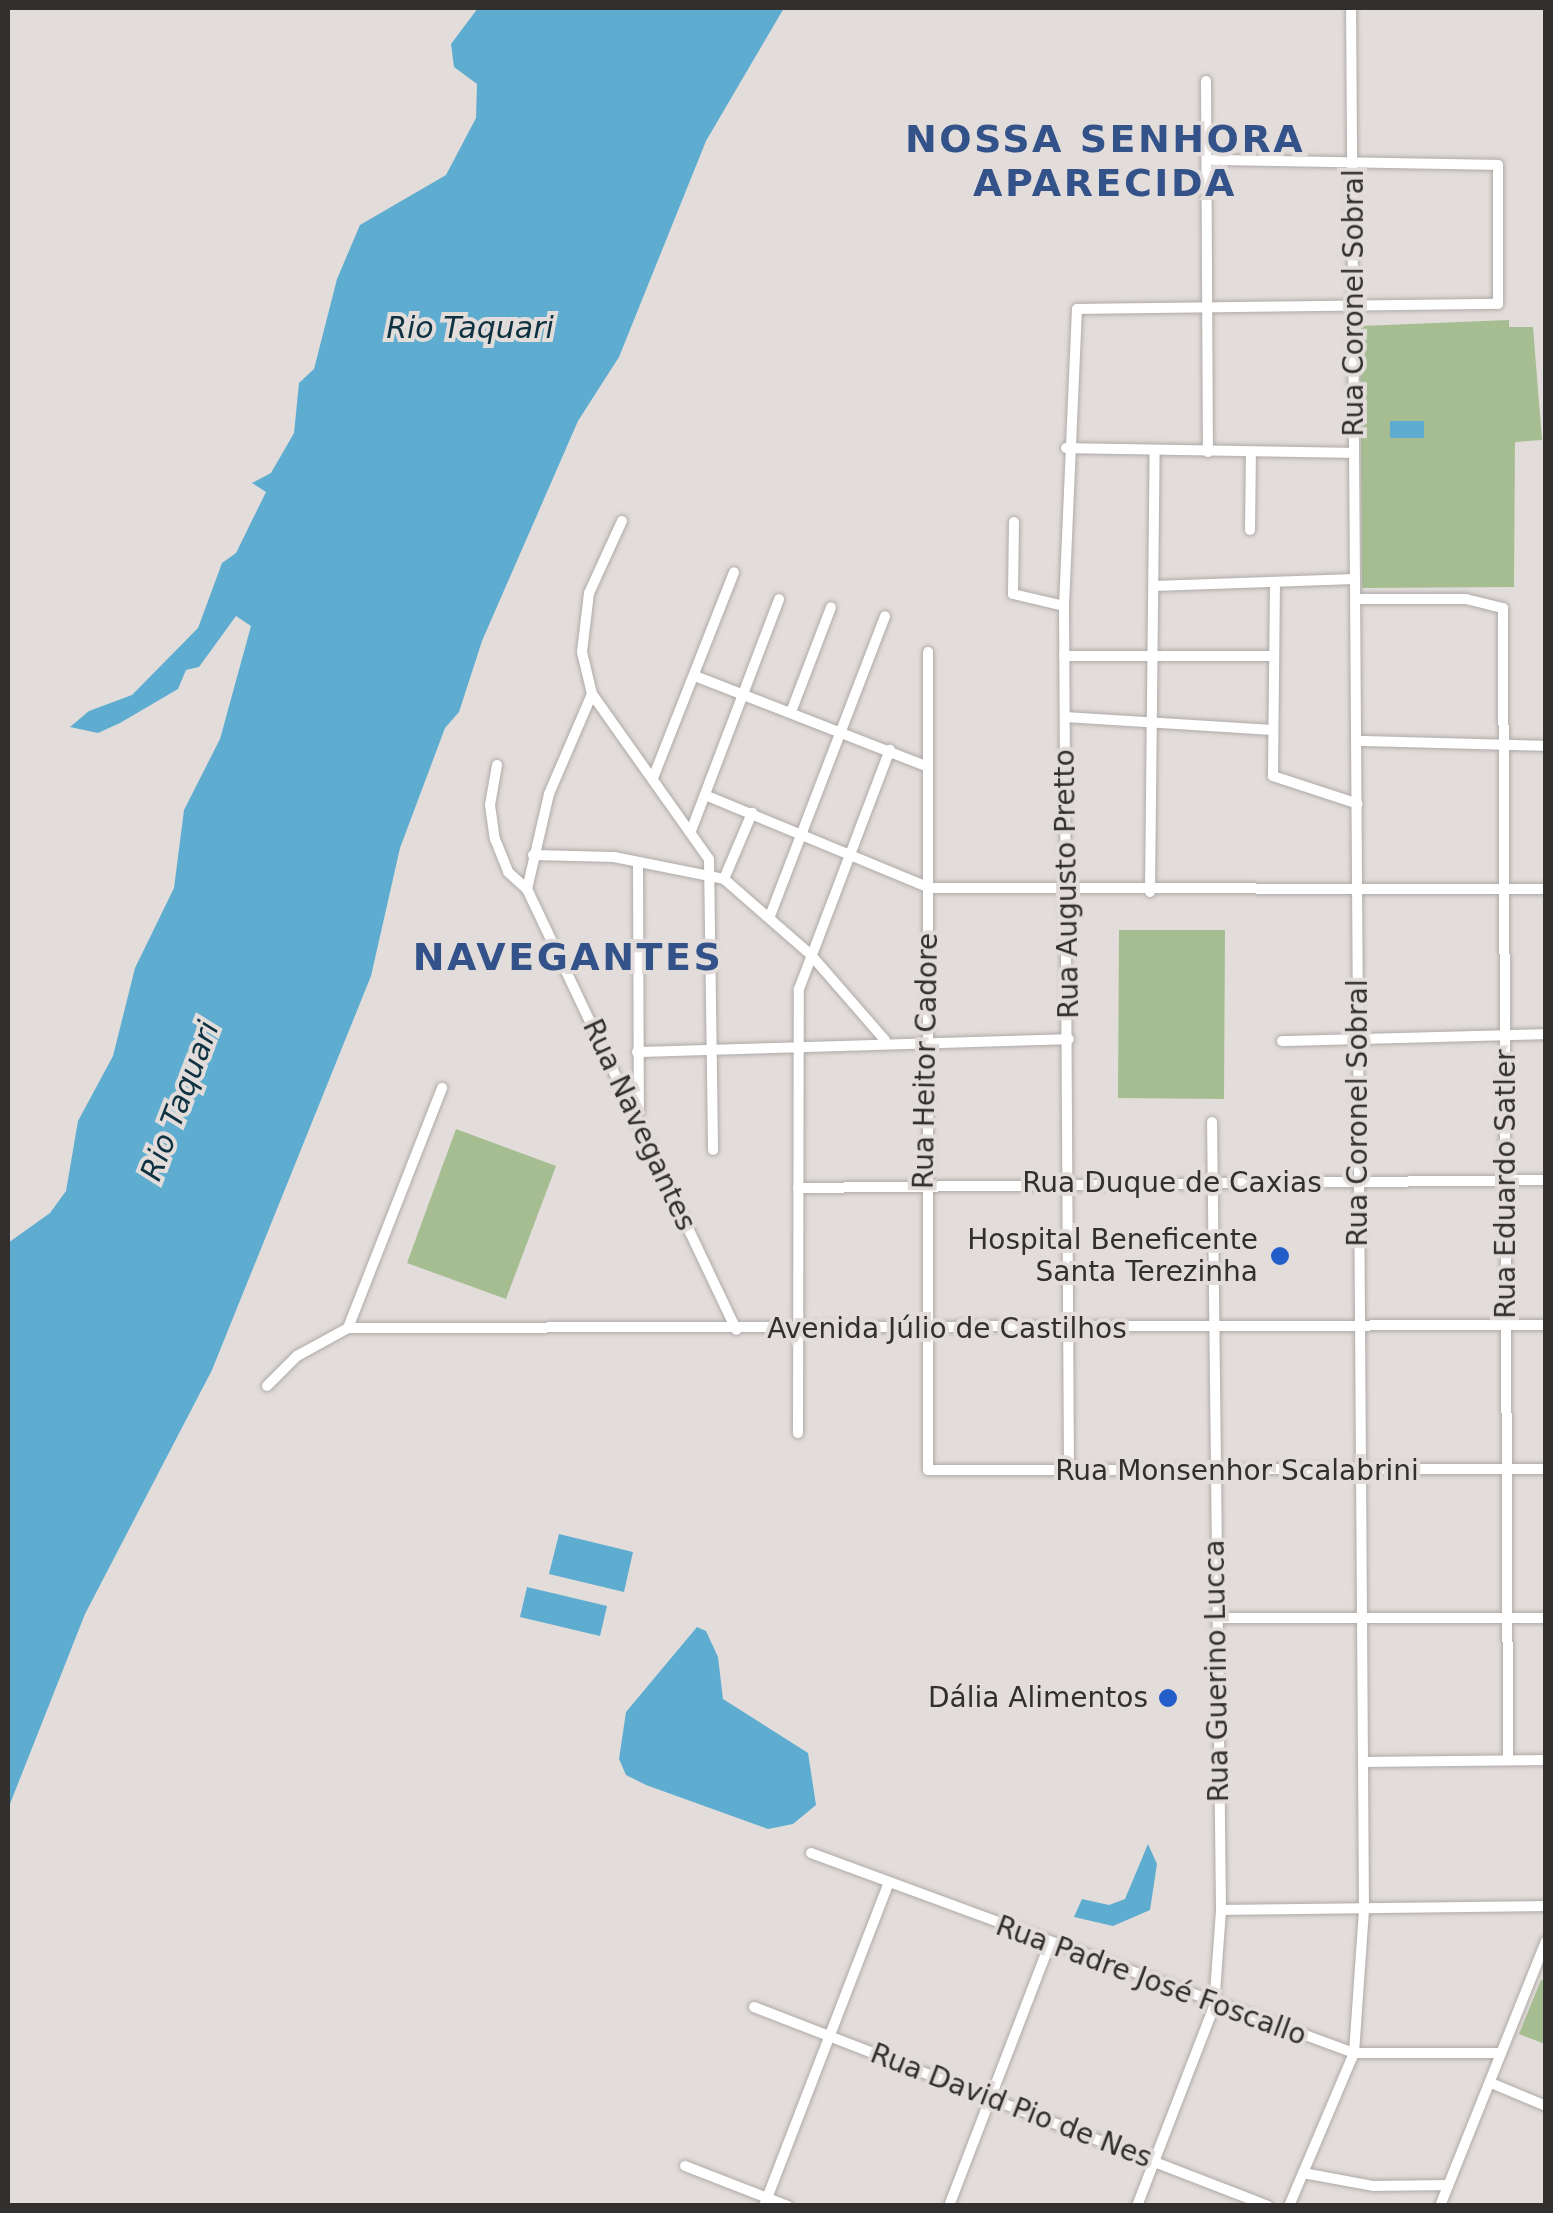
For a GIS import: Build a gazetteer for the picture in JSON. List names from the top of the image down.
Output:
{
  "streets": {
    "street": [
      "Rua Coronel Sobral",
      "Rua Augusto Pretto",
      "Rua Heitor Cadore",
      "Rua Navegantes",
      "Rua Duque de Caxias",
      "Rua Eduardo Satler",
      "Avenida Júlio de Castilhos",
      "Rua Monsenhor Scalabrini",
      "Rua Guerino Lucca",
      "Rua Padre José Foscallo",
      "Rua David Pio de Nes"
    ]
  },
  "crossings": [
    ["Rua Coronel Sobral", "Rua Duque de Caxias"],
    ["Rua Coronel Sobral", "Rua Eduardo Satler"],
    ["Rua Coronel Sobral", "Avenida Júlio de Castilhos"],
    ["Rua Coronel Sobral", "Rua Monsenhor Scalabrini"],
    ["Rua Coronel Sobral", "Rua Padre José Foscallo"],
    ["Rua Augusto Pretto", "Rua Duque de Caxias"],
    ["Rua Augusto Pretto", "Avenida Júlio de Castilhos"],
    ["Rua Augusto Pretto", "Rua Monsenhor Scalabrini"],
    ["Rua Heitor Cadore", "Rua Duque de Caxias"],
    ["Rua Heitor Cadore", "Avenida Júlio de Castilhos"],
    ["Rua Heitor Cadore", "Rua Monsenhor Scalabrini"],
    ["Rua Navegantes", "Avenida Júlio de Castilhos"],
    ["Rua Duque de Caxias", "Rua Eduardo Satler"],
    ["Rua Duque de Caxias", "Rua Guerino Lucca"],
    ["Rua Eduardo Satler", "Avenida Júlio de Castilhos"],
    ["Rua Eduardo Satler", "Rua Monsenhor Scalabrini"],
    ["Avenida Júlio de Castilhos", "Rua Guerino Lucca"],
    ["Rua Monsenhor Scalabrini", "Rua Guerino Lucca"],
    ["Rua Guerino Lucca", "Rua Padre José Foscallo"],
    ["Rua Guerino Lucca", "Rua David Pio de Nes"]
  ],
  "districts": ["NOSSA SENHORA APARECIDA", "NAVEGANTES"],
  "water": ["Rio Taquari"],
  "places": ["Hospital Beneficente Santa Terezinha", "Dália Alimentos"]
}
